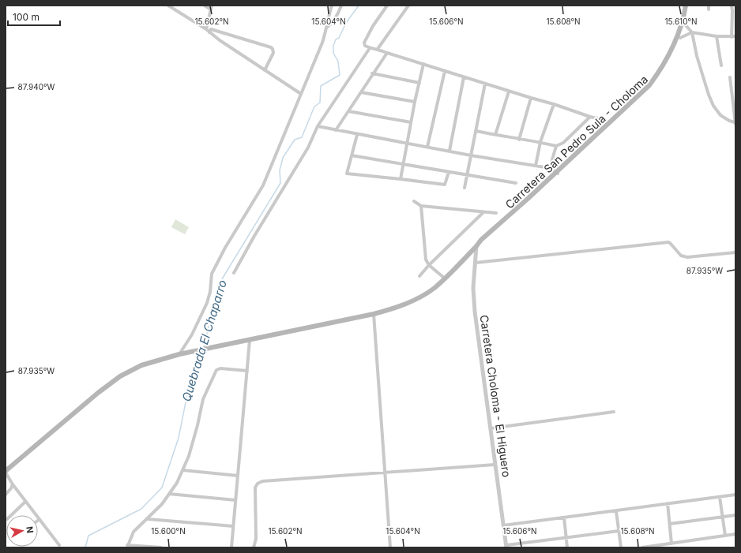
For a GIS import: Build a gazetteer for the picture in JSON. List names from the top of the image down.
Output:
{
  "streets": {
    "main road": ["Carretera San Pedro Sula - Choloma"],
    "street": ["Carretera Choloma - El Higuero"]
  },
  "crossings": [
    ["Carretera San Pedro Sula - Choloma", "Carretera Choloma - El Higuero"]
  ],
  "water": ["Quebrada El Chaparro"],
  "scale_bar": "100 m",
  "north": "right",
  "coordinates": [
    "15.602°N",
    "15.604°N",
    "15.606°N",
    "15.608°N",
    "15.610°N",
    "87.940°W",
    "87.935°W",
    "15.600°N"
  ]
}
